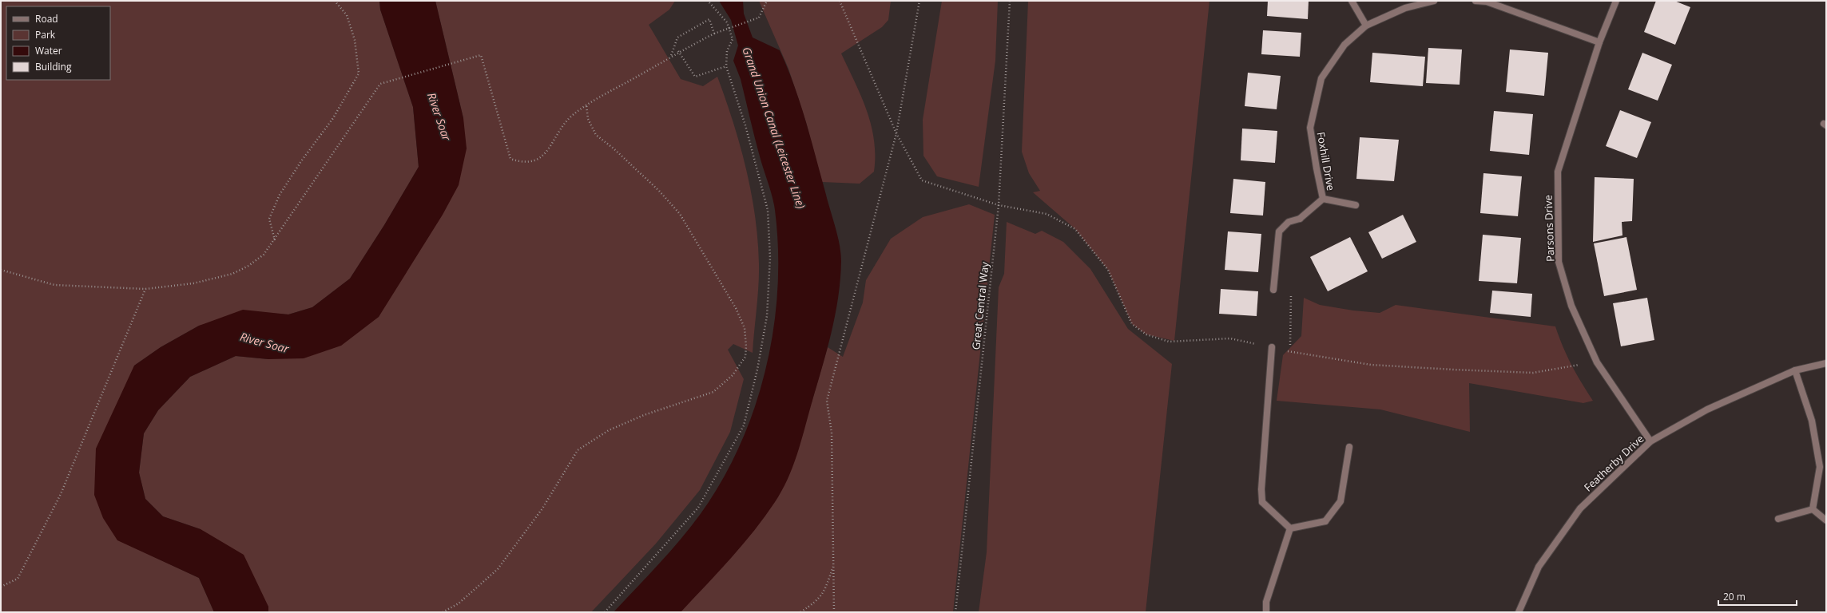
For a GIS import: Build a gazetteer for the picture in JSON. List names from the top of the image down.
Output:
{
  "streets": {
    "street": ["Foxhill Drive", "Parsons Drive", "Featherby Drive"],
    "path": ["Great Central Way"]
  },
  "crossings": [
    ["Parsons Drive", "Featherby Drive"]
  ],
  "water": ["River Soar", "Grand Union Canal (Leicester Line)"],
  "legend": [
    "Road",
    "Park",
    "Water",
    "Building"
  ],
  "scale_bar": "20 m"
}
